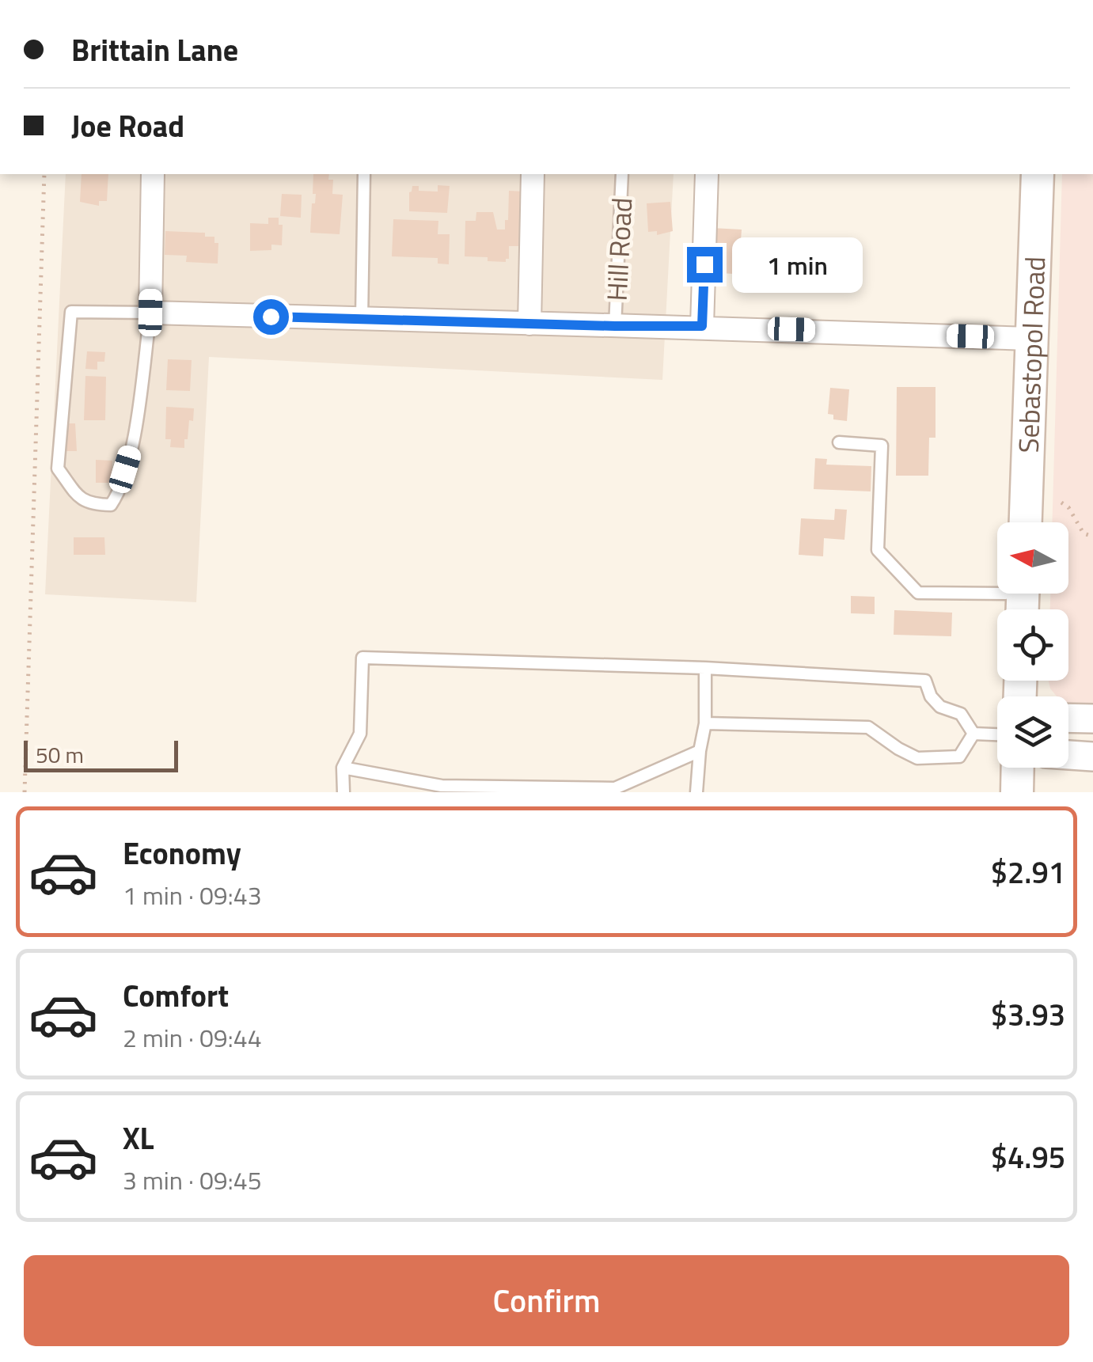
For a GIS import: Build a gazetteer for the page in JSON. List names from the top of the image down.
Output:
{
  "streets": {
    "main road": ["Sebastopol Road"],
    "lane": ["Hill Road"]
  },
  "scale_bar": "50 m",
  "north": "left",
  "page": {
    "banner": ["Brittain Lane", "Joe Road"],
    "bubble": "1 min",
    "scale": "50 m",
    "list": [
      {
        "name": "Economy",
        "note": "1 min · 09:43",
        "value": "$2.91"
      },
      {
        "name": "Comfort",
        "note": "2 min · 09:44",
        "value": "$3.93"
      },
      {
        "name": "XL",
        "note": "3 min · 09:45",
        "value": "$4.95"
      }
    ],
    "buttons": "Confirm"
  }
}
